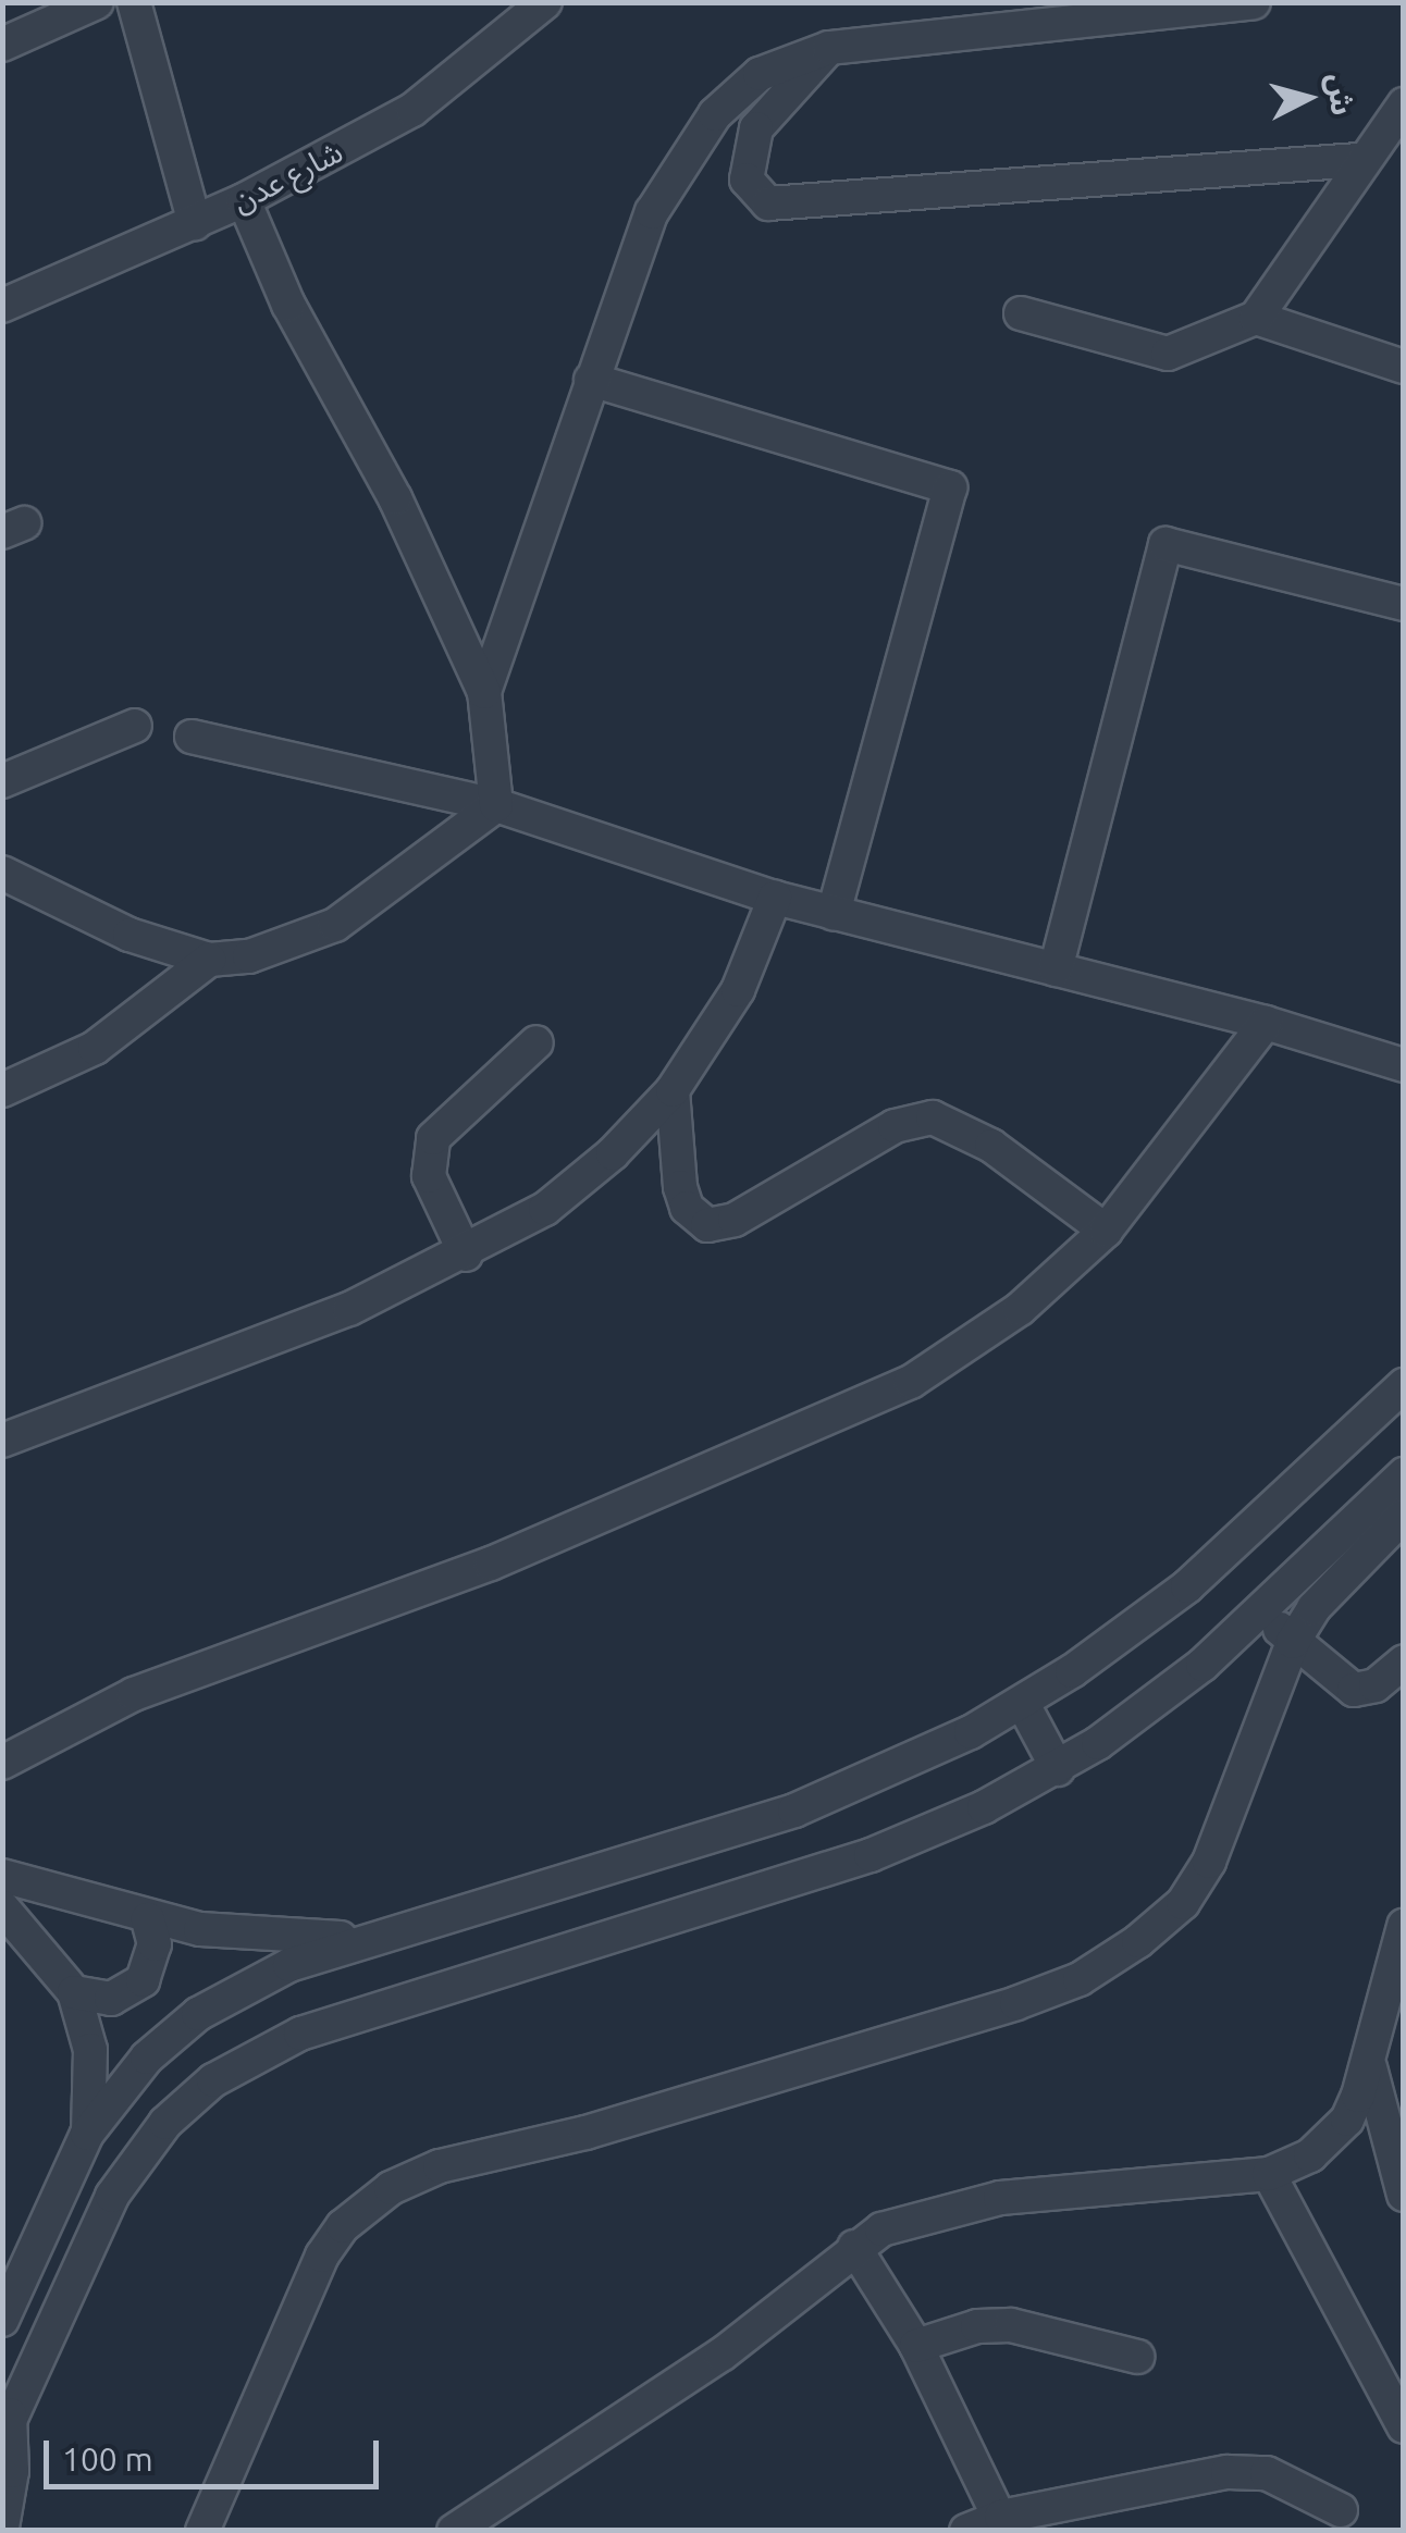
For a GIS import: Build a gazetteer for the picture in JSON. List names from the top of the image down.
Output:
{
  "streets": {
    "street": ["شارع عدن"]
  },
  "scale_bar": "100 m",
  "north": "right"
}
